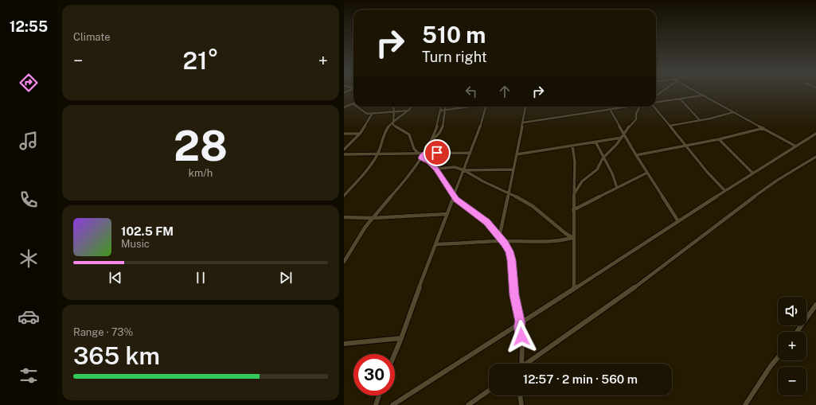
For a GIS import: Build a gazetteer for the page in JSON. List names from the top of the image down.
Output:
{
  "page": {
    "tabs": "12:55",
    "tile": [
      "Climate",
      ["28", "km/h"],
      ["Range · 73%", "365 km"]
    ],
    "turn": ["510 m", "Turn right"],
    "heat": ["−", "21°", "+"],
    "song": ["102.5 FM", "Music"],
    "map_buttons": ["+", "−"],
    "limit": "30",
    "trip": "12:57 · 2 min · 560 m"
  }
}
